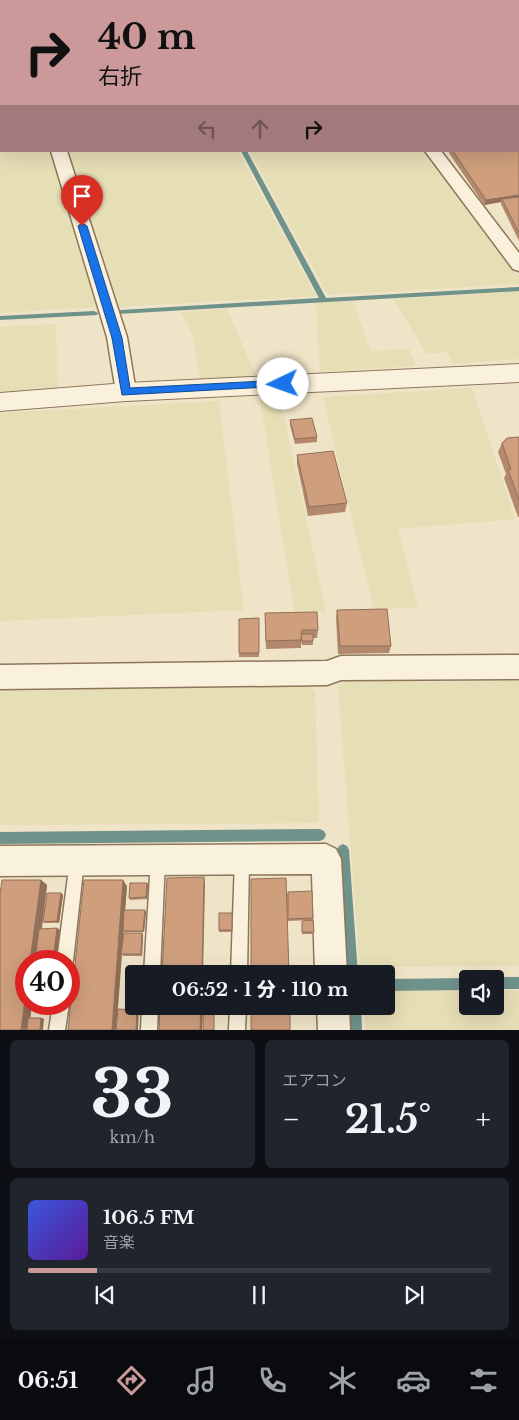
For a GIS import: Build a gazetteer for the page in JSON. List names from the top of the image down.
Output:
{
  "page": {
    "turn": ["40 m", "右折"],
    "limit": "40",
    "trip": "06:52 · 1 分 · 110 m",
    "tile": [
      ["33", "km/h"],
      "エアコン"
    ],
    "heat": ["−", "21.5°", "+"],
    "song": ["106.5 FM", "音楽"],
    "tabs": "06:51"
  }
}
